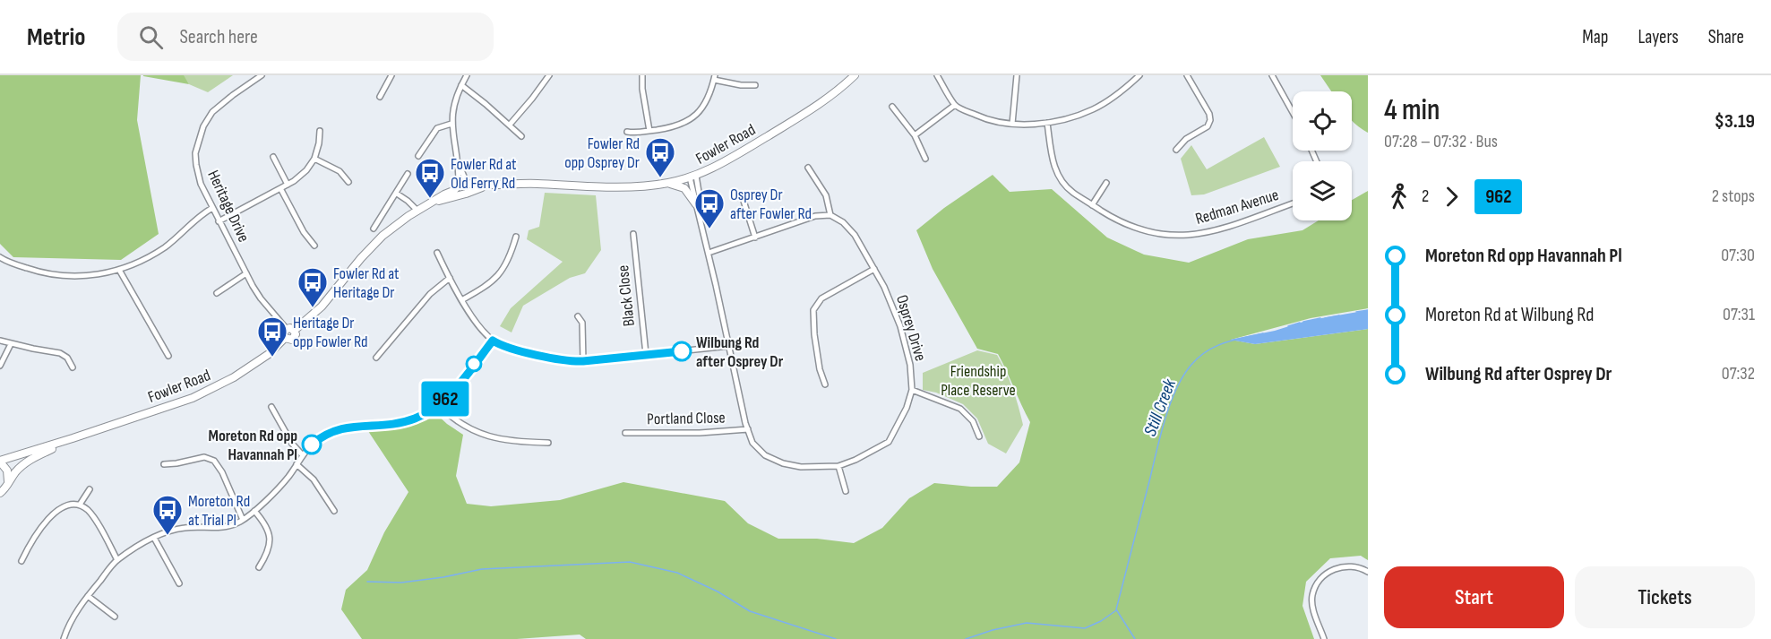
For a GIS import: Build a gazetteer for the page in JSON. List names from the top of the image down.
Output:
{
  "streets": {
    "street": [
      "Fowler Road",
      "Heritage Drive",
      "Redman Avenue",
      "Black Close",
      "Osprey Drive",
      "Portland Close"
    ]
  },
  "crossings": [
    ["Fowler Road", "Heritage Drive"],
    ["Fowler Road", "Osprey Drive"],
    ["Osprey Drive", "Portland Close"]
  ],
  "water": ["Still Creek"],
  "parks": ["Friendship Place Reserve"],
  "places": {
    "bus stop": [
      "Fowler Rd opp Osprey Dr",
      "Fowler Rd at Old Ferry Rd",
      "Osprey Dr after Fowler Rd",
      "Fowler Rd at Heritage Dr",
      "Heritage Dr opp Fowler Rd",
      "Moreton Rd at Trial Pl"
    ],
    "other": ["Wilbung Rd after Osprey Dr", "Moreton Rd opp Havannah Pl"]
  },
  "lines": ["bus line 962"],
  "page": {
    "header": "Metrio",
    "search": "Search here",
    "nav": ["Map", "Layers", "Share"],
    "on_map": "962",
    "heading": ["4 min", "07:28 – 07:32 · Bus", "$3.19"],
    "legs": ["2", "962", "2 stops"],
    "list": [
      {
        "name": "Moreton Rd opp Havannah Pl",
        "value": "07:30"
      },
      {
        "name": "Moreton Rd at Wilbung Rd",
        "value": "07:31"
      },
      {
        "name": "Wilbung Rd after Osprey Dr",
        "value": "07:32"
      }
    ],
    "buttons": ["Start", "Tickets"]
  }
}
